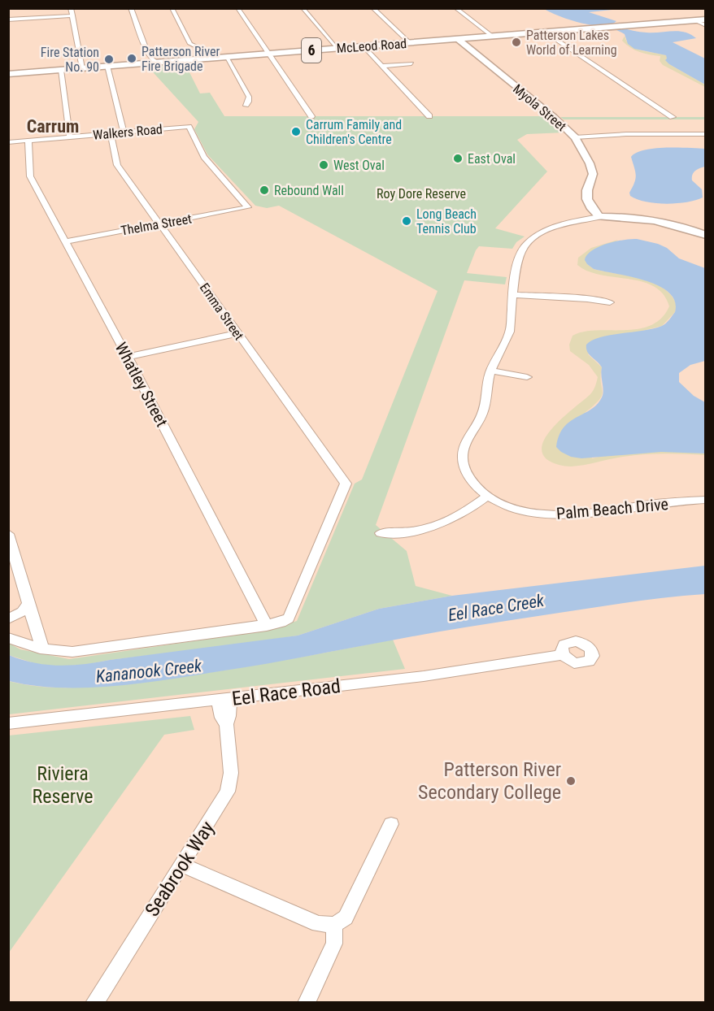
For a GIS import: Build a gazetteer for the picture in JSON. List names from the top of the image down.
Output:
{
  "streets": {
    "main road": ["McLeod Road", "6"],
    "street": [
      "Myola Street",
      "Walkers Road",
      "Thelma Street",
      "Emma Street",
      "Whatley Street",
      "Palm Beach Drive",
      "Eel Race Road",
      "Seabrook Way"
    ]
  },
  "crossings": [
    ["McLeod Road", "Myola Street"],
    ["Myola Street", "Palm Beach Drive"],
    ["Walkers Road", "Thelma Street"],
    ["Walkers Road", "Emma Street"],
    ["Walkers Road", "Whatley Street"],
    ["Thelma Street", "Emma Street"],
    ["Thelma Street", "Whatley Street"],
    ["Emma Street", "Whatley Street"],
    ["Eel Race Road", "Seabrook Way"]
  ],
  "districts": ["Carrum"],
  "water": ["Eel Race Creek", "Kananook Creek"],
  "parks": ["Roy Dore Reserve", "Riviera Reserve"],
  "places": [
    "Patterson Lakes World of Learning",
    "Patterson River Fire Brigade",
    "Fire Station No. 90",
    "Carrum Family and Children's Centre",
    "East Oval",
    "West Oval",
    "Rebound Wall",
    "Long Beach Tennis Club",
    "Patterson River Secondary College"
  ]
}
